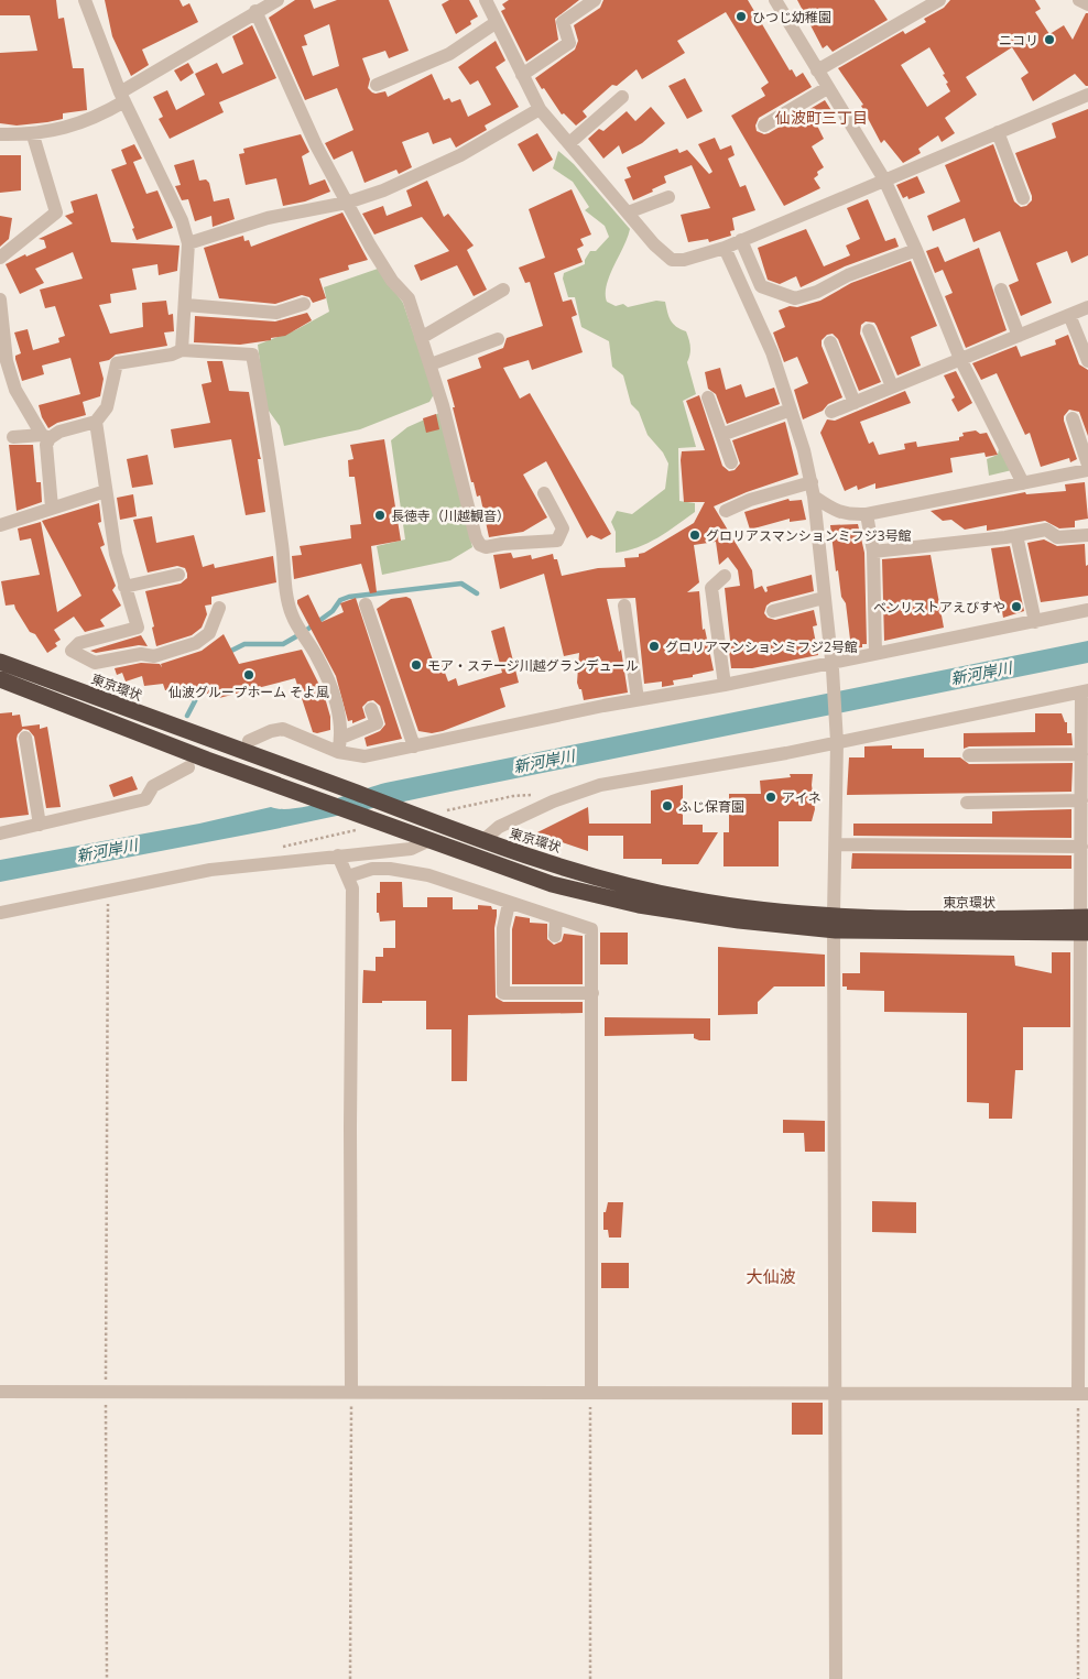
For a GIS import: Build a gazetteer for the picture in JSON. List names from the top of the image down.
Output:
{
  "streets": {
    "highway": ["東京環状"]
  },
  "districts": ["仙波町三丁目", "大仙波"],
  "water": ["新河岸川"],
  "places": [
    "ひつじ幼稚園",
    "ニコリ",
    "長徳寺（川越観音）",
    "グロリアスマンションミフジ3号館",
    "ベンリストアえびすや",
    "グロリアマンションミフジ2号館",
    "モア・ステージ川越グランデュール",
    "仙波グループホーム そよ風",
    "アイネ",
    "ふじ保育園"
  ]
}
